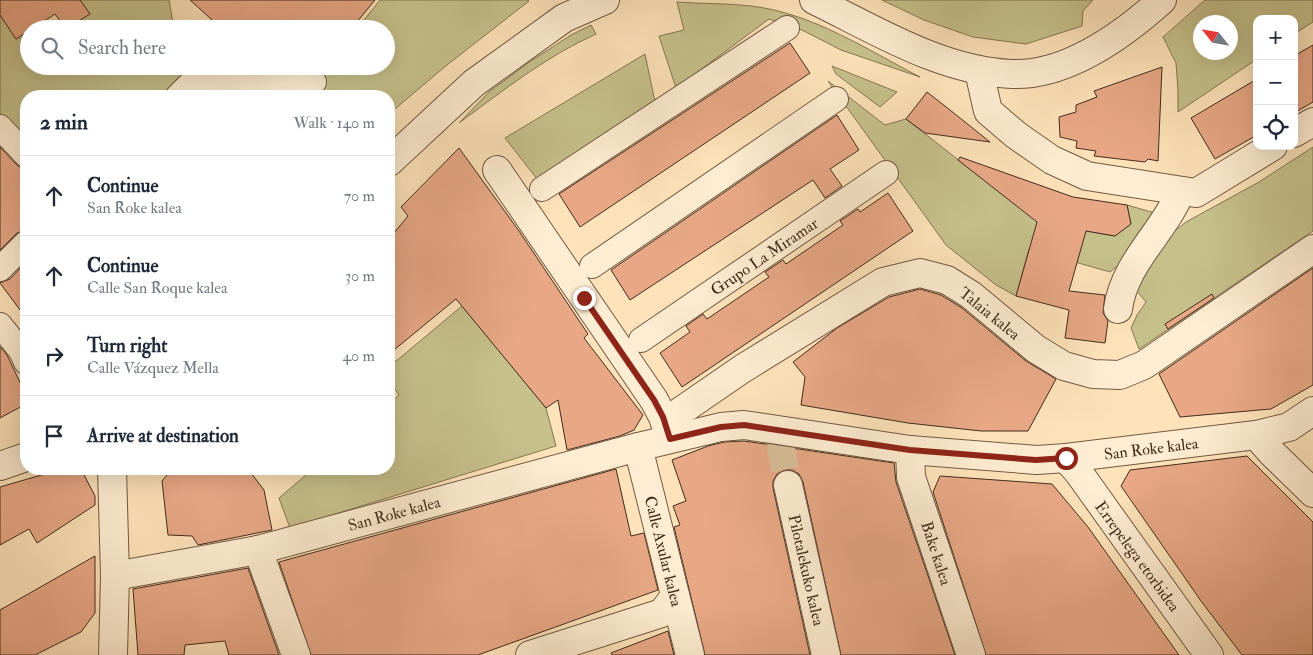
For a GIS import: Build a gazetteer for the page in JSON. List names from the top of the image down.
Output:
{
  "streets": {
    "street": [
      "Grupo La Miramar",
      "Talaia kalea",
      "San Roke kalea",
      "Calle Axular kalea",
      "Bake kalea",
      "Errepelega etorbidea",
      "Pilotalekuko kalea"
    ]
  },
  "crossings": [
    ["Talaia kalea", "San Roke kalea"],
    ["San Roke kalea", "Calle Axular kalea"],
    ["San Roke kalea", "Bake kalea"],
    ["San Roke kalea", "Errepelega etorbidea"]
  ],
  "north": "top left",
  "page": {
    "map_buttons": ["+", "−"],
    "search": "Search here",
    "heading": ["2 min", "Walk · 140 m"],
    "list": [
      ["Continue", "San Roke kalea", "70 m"],
      ["Continue", "Calle San Roque kalea", "30 m"],
      ["Turn right", "Calle Vázquez Mella", "40 m"],
      "Arrive at destination"
    ]
  }
}
